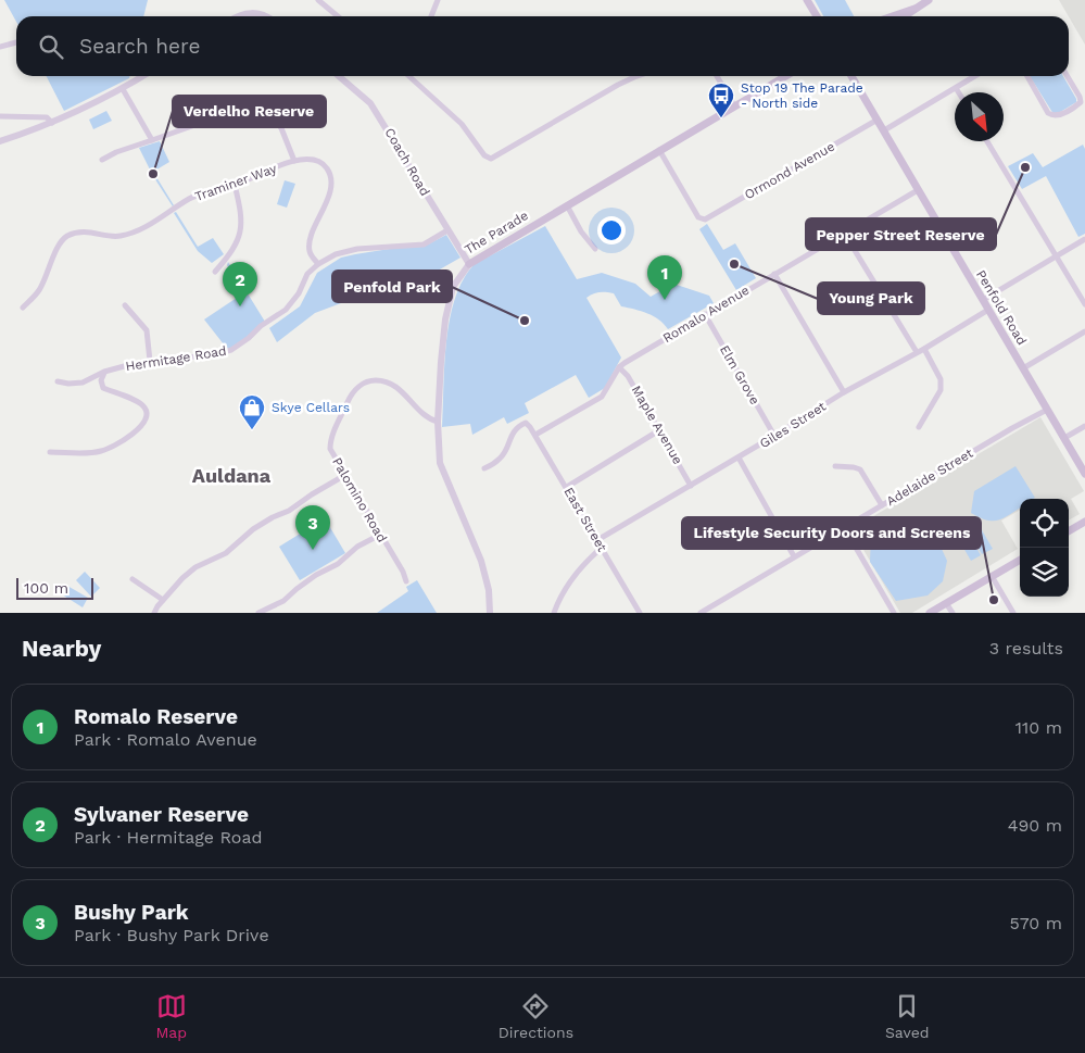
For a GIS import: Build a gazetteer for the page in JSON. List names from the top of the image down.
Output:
{
  "streets": {
    "main road": ["The Parade", "Penfold Road"],
    "street": [
      "Coach Road",
      "Ormond Avenue",
      "Traminer Way",
      "Romalo Avenue",
      "Hermitage Road",
      "Elm Grove",
      "Maple Avenue",
      "Giles Street",
      "Adelaide Street",
      "Palomino Road",
      "East Street"
    ]
  },
  "crossings": [
    ["Coach Road", "The Parade"],
    ["Coach Road", "Hermitage Road"],
    ["Ormond Avenue", "The Parade"],
    ["Ormond Avenue", "Penfold Road"],
    ["Traminer Way", "Hermitage Road"],
    ["The Parade", "Palomino Road"],
    ["Penfold Road", "Romalo Avenue"],
    ["Penfold Road", "Giles Street"],
    ["Penfold Road", "Adelaide Street"],
    ["Romalo Avenue", "Elm Grove"],
    ["Romalo Avenue", "Maple Avenue"],
    ["Romalo Avenue", "East Street"],
    ["Elm Grove", "Giles Street"],
    ["Maple Avenue", "Giles Street"],
    ["Giles Street", "East Street"]
  ],
  "districts": ["Auldana"],
  "places": {
    "bus stop": ["Stop 19 The Parade - North side"],
    "other": [
      "Pepper Street Reserve",
      "Verdelho Reserve",
      "Young Park",
      "Penfold Park",
      "Lifestyle Security Doors and Screens"
    ],
    "shop": ["Skye Cellars"]
  },
  "scale_bar": "100 m",
  "north": "bottom right",
  "page": {
    "search": "Search here",
    "pins": ["1", "2", "3"],
    "scale": "100 m",
    "heading": ["Nearby", "3 results"],
    "list": [
      {
        "mark": "1",
        "name": "Romalo Reserve",
        "note": "Park · Romalo Avenue",
        "value": "110 m"
      },
      {
        "mark": "2",
        "name": "Sylvaner Reserve",
        "note": "Park · Hermitage Road",
        "value": "490 m"
      },
      {
        "mark": "3",
        "name": "Bushy Park",
        "note": "Park · Bushy Park Drive",
        "value": "570 m"
      }
    ],
    "nav": ["Map", "Directions", "Saved"]
  }
}
